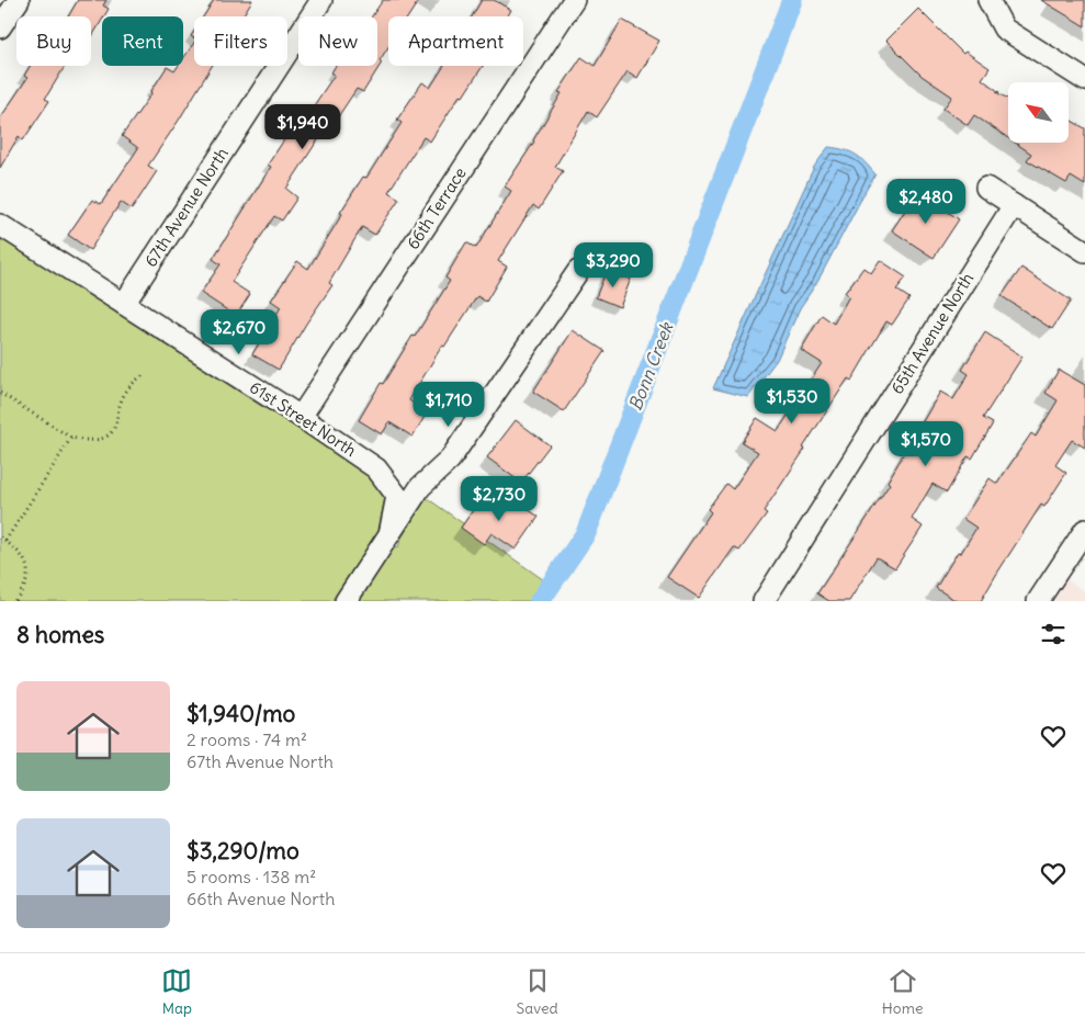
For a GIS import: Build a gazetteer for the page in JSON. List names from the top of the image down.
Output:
{
  "streets": {
    "street": [
      "67th Avenue North",
      "66th Terrace",
      "65th Avenue North",
      "61st Street North"
    ]
  },
  "crossings": [
    ["67th Avenue North", "61st Street North"],
    ["66th Terrace", "61st Street North"]
  ],
  "water": ["Bonn Creek"],
  "north": "top left",
  "page": {
    "chip": [
      "Buy",
      "Rent",
      "Filters",
      "New",
      "Apartment"
    ],
    "price": [
      "$1,940",
      "$2,480",
      "$3,290",
      "$2,670",
      "$1,530",
      "$1,710",
      "$1,570",
      "$2,730"
    ],
    "heading": "8 homes",
    "list": [
      {
        "name": "$1,940/mo",
        "note": "2 rooms · 74 m² · 67th Avenue North"
      },
      {
        "name": "$3,290/mo",
        "note": "5 rooms · 138 m² · 66th Avenue North"
      }
    ],
    "tabs": ["Map", "Saved", "Home"]
  }
}
